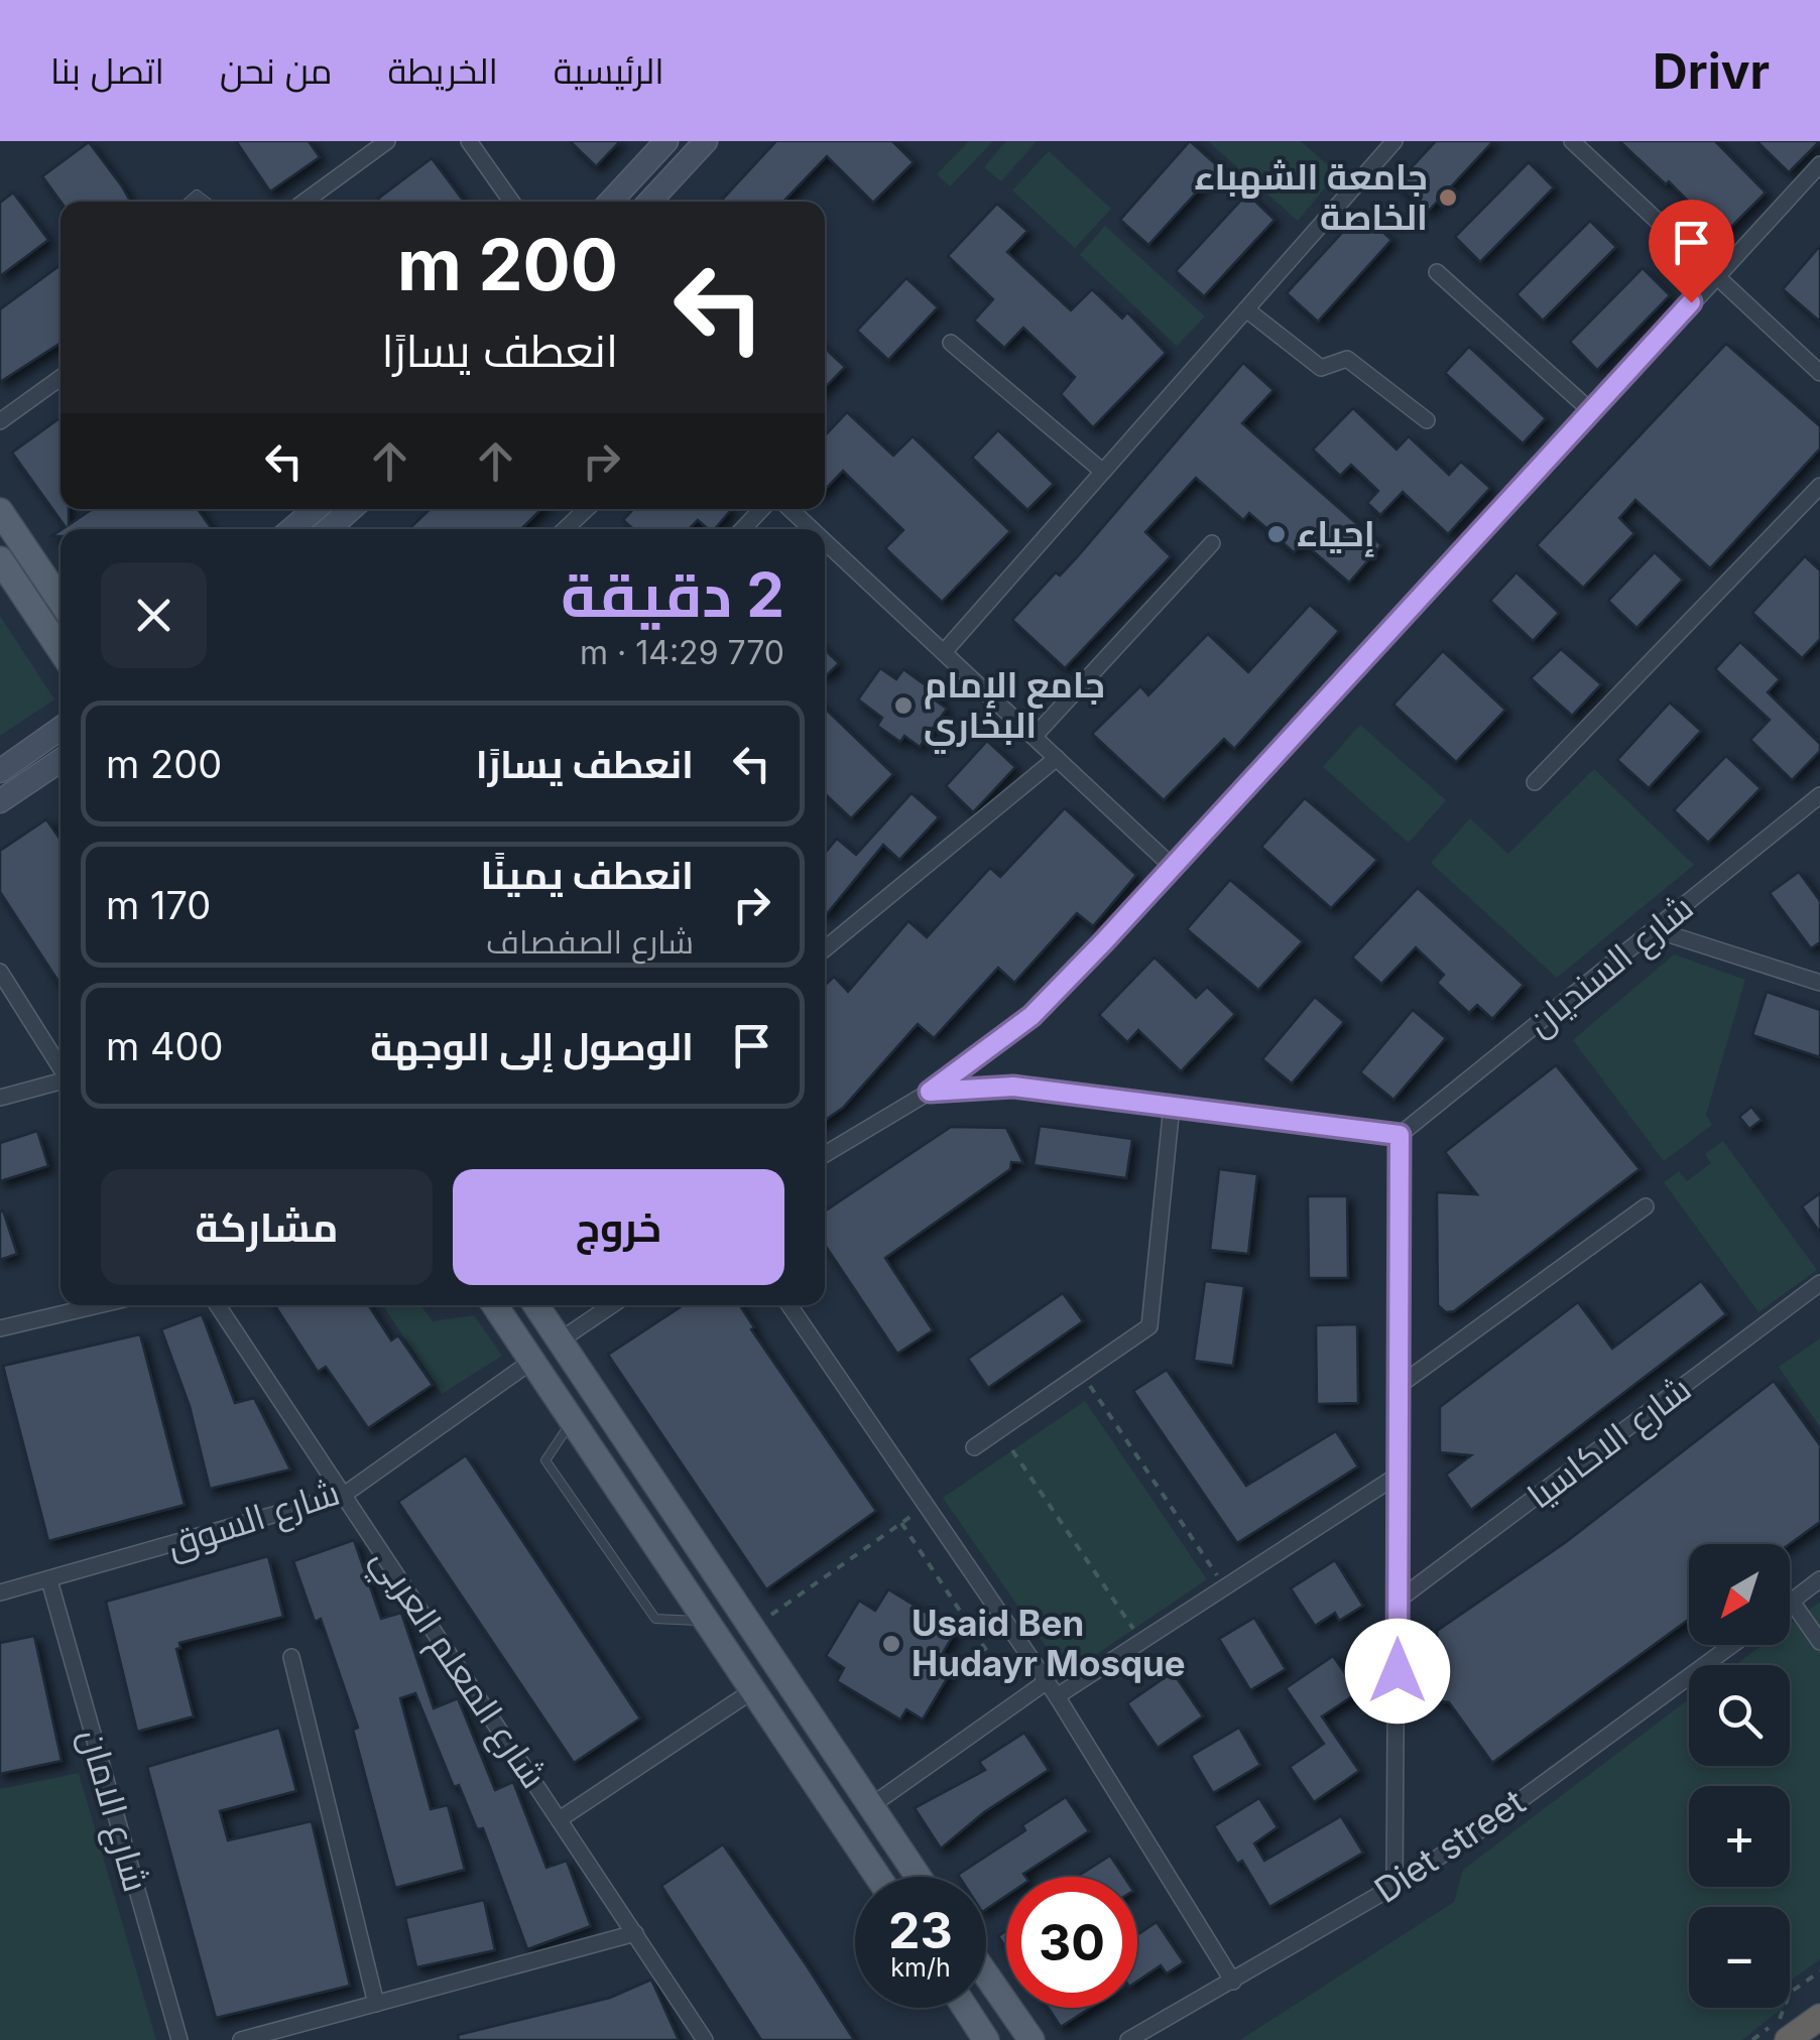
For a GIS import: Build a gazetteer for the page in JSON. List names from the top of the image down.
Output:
{
  "streets": {
    "street": [
      "شارع السنديان",
      "شارع الاكاسيا",
      "شارع السوق",
      "شارع المعلم العربي",
      "شارع الامان",
      "Diet street"
    ]
  },
  "crossings": [
    ["شارع السوق", "شارع المعلم العربي"],
    ["شارع السوق", "شارع الامان"]
  ],
  "places": [
    "جامعة الشهباء الخاصة",
    "إحياء",
    "جامع الإمام البخاري",
    "Usaid Ben Hudayr Mosque"
  ],
  "north": "bottom left",
  "page": {
    "header": "Drivr",
    "nav": [
      "الرئيسية",
      "الخريطة",
      "من نحن",
      "اتصل بنا"
    ],
    "turn": ["200 m", "انعطف يسارًا"],
    "heading": ["2 دقيقة", "770 m · 14:29"],
    "list": [
      {
        "name": "انعطف يسارًا",
        "value": "200 m"
      },
      {
        "name": "انعطف يمينًا",
        "note": "شارع الصفصاف",
        "value": "170 m"
      },
      {
        "name": "الوصول إلى الوجهة",
        "value": "400 m"
      }
    ],
    "buttons": ["خروج", "مشاركة"],
    "map_buttons": ["+", "−"],
    "speed": "23 km/h",
    "limit": "30"
  }
}
